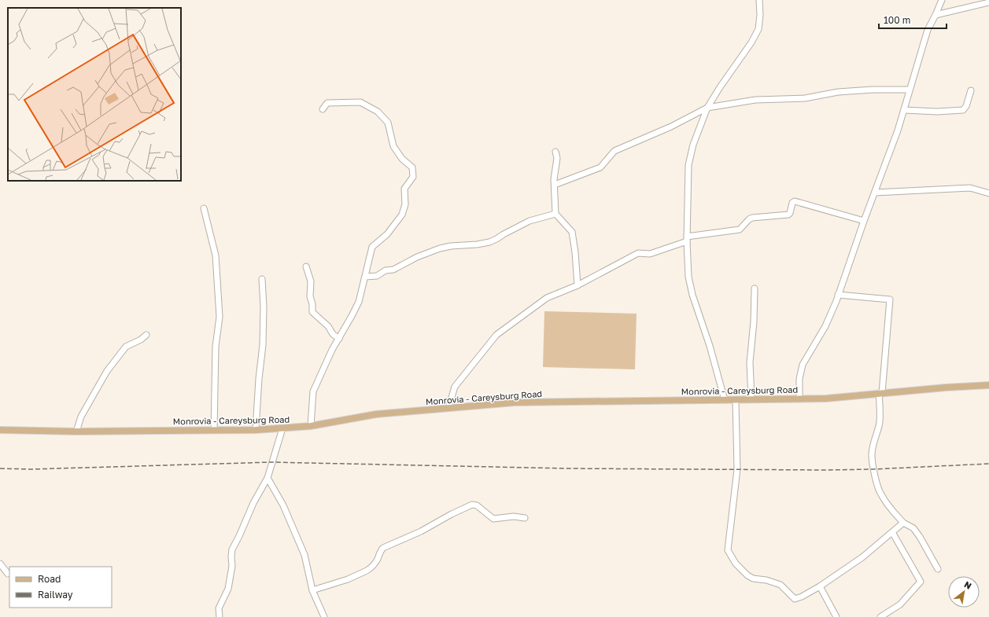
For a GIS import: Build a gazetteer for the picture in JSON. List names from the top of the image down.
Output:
{
  "streets": {
    "main road": ["Monrovia - Careysburg Road"]
  },
  "legend": ["Road", "Railway"],
  "scale_bar": "100 m",
  "north": "top right"
}
